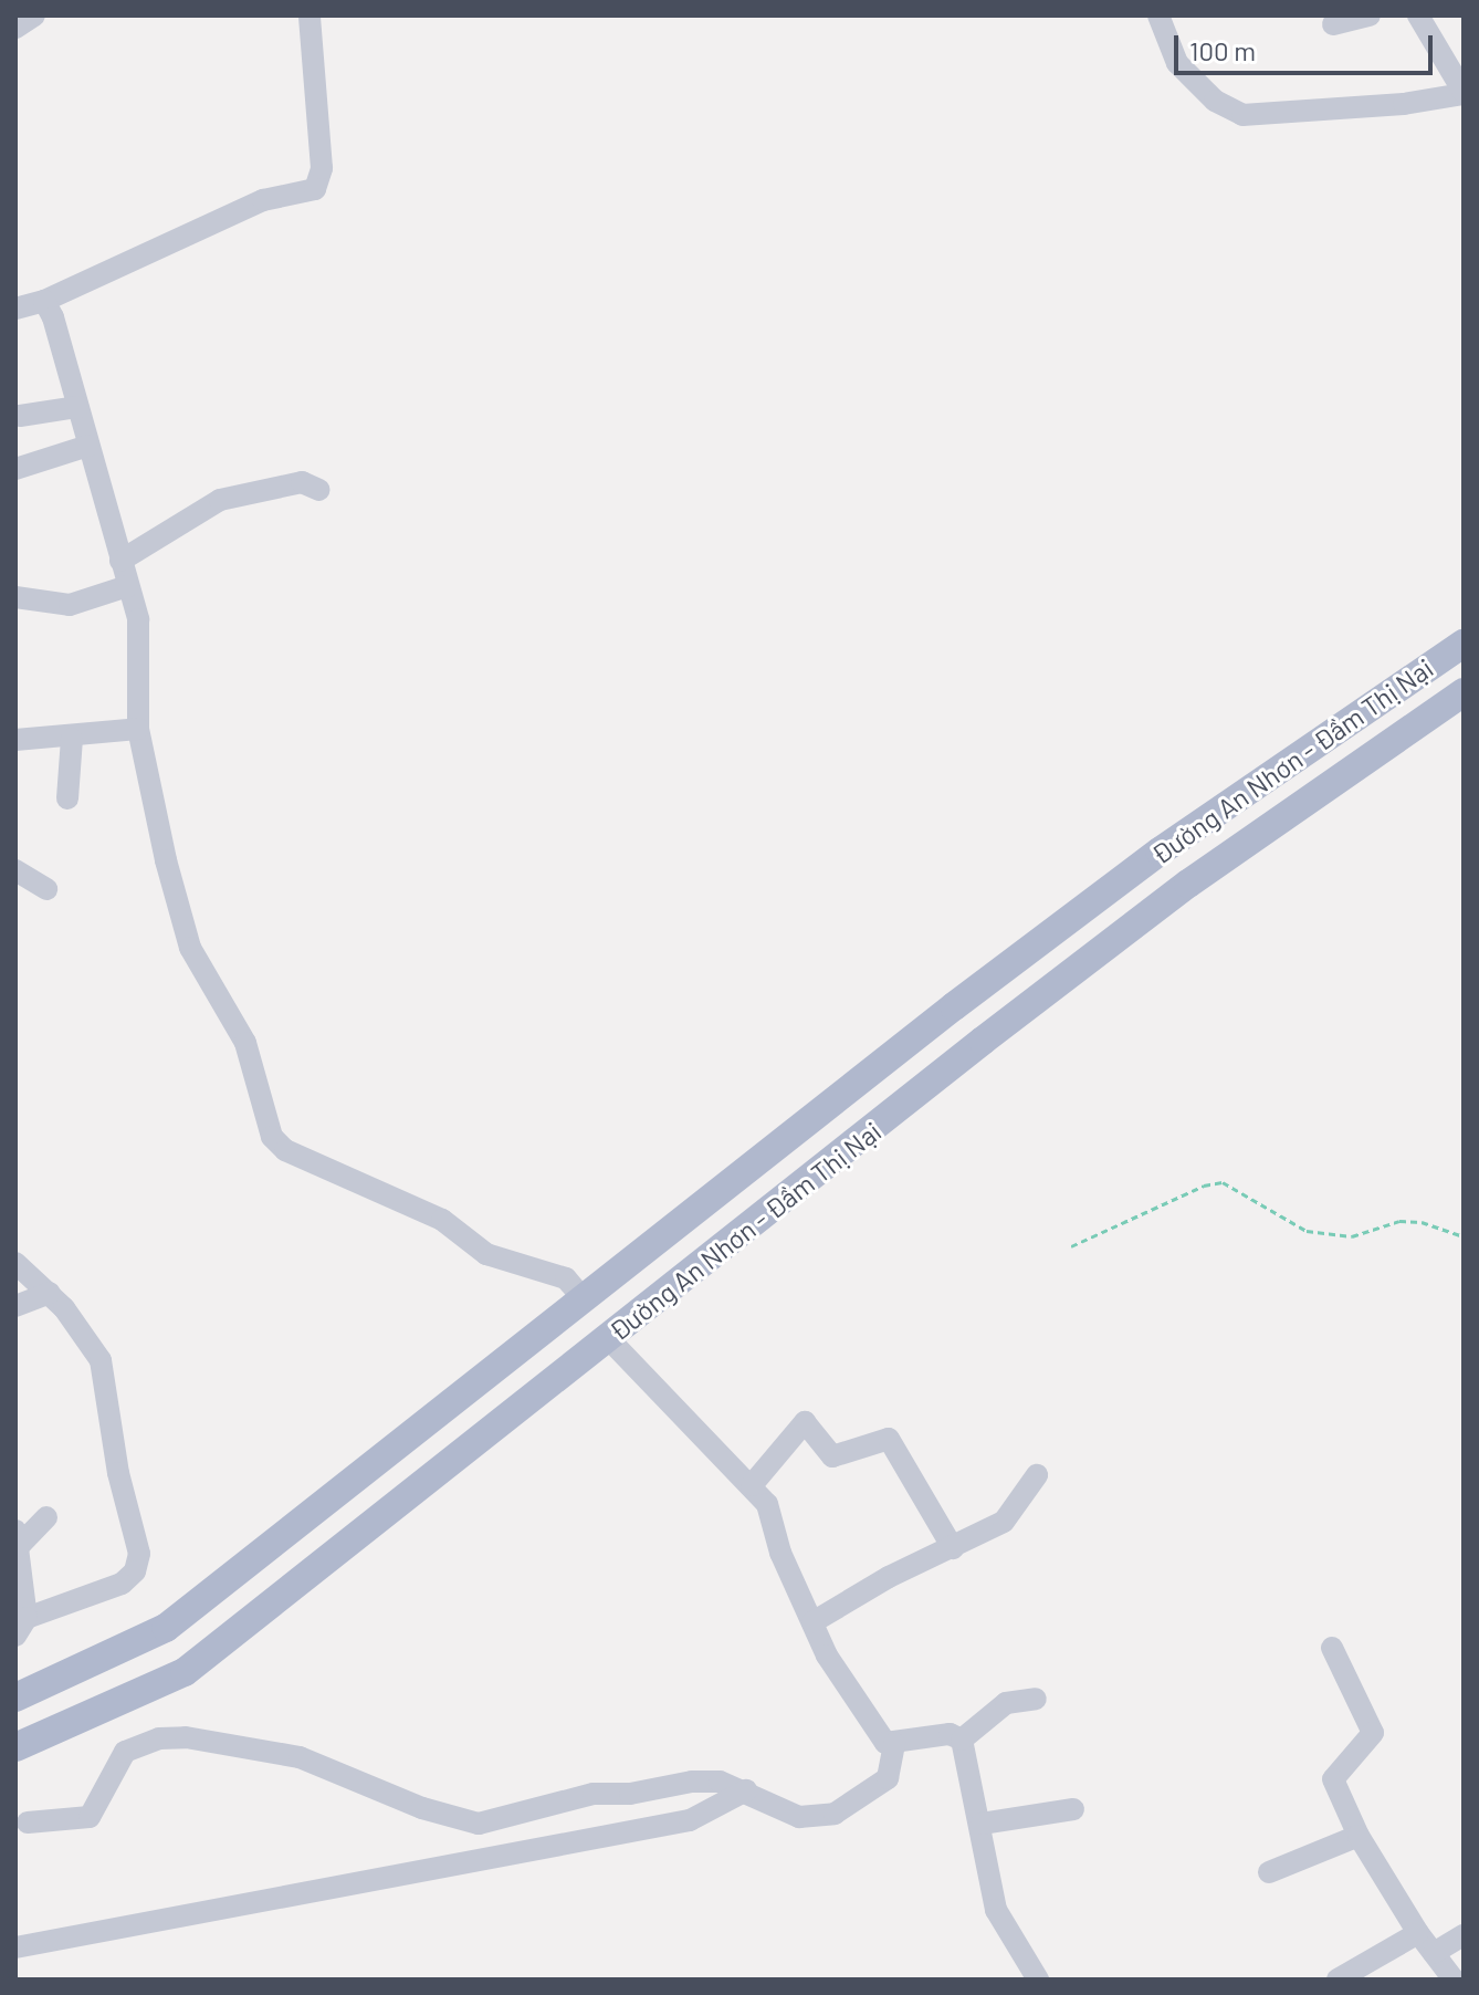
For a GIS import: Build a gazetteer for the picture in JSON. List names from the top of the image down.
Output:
{
  "streets": {
    "main road": ["Đường An Nhơn - Đầm Thị Nại"]
  },
  "scale_bar": "100 m"
}
